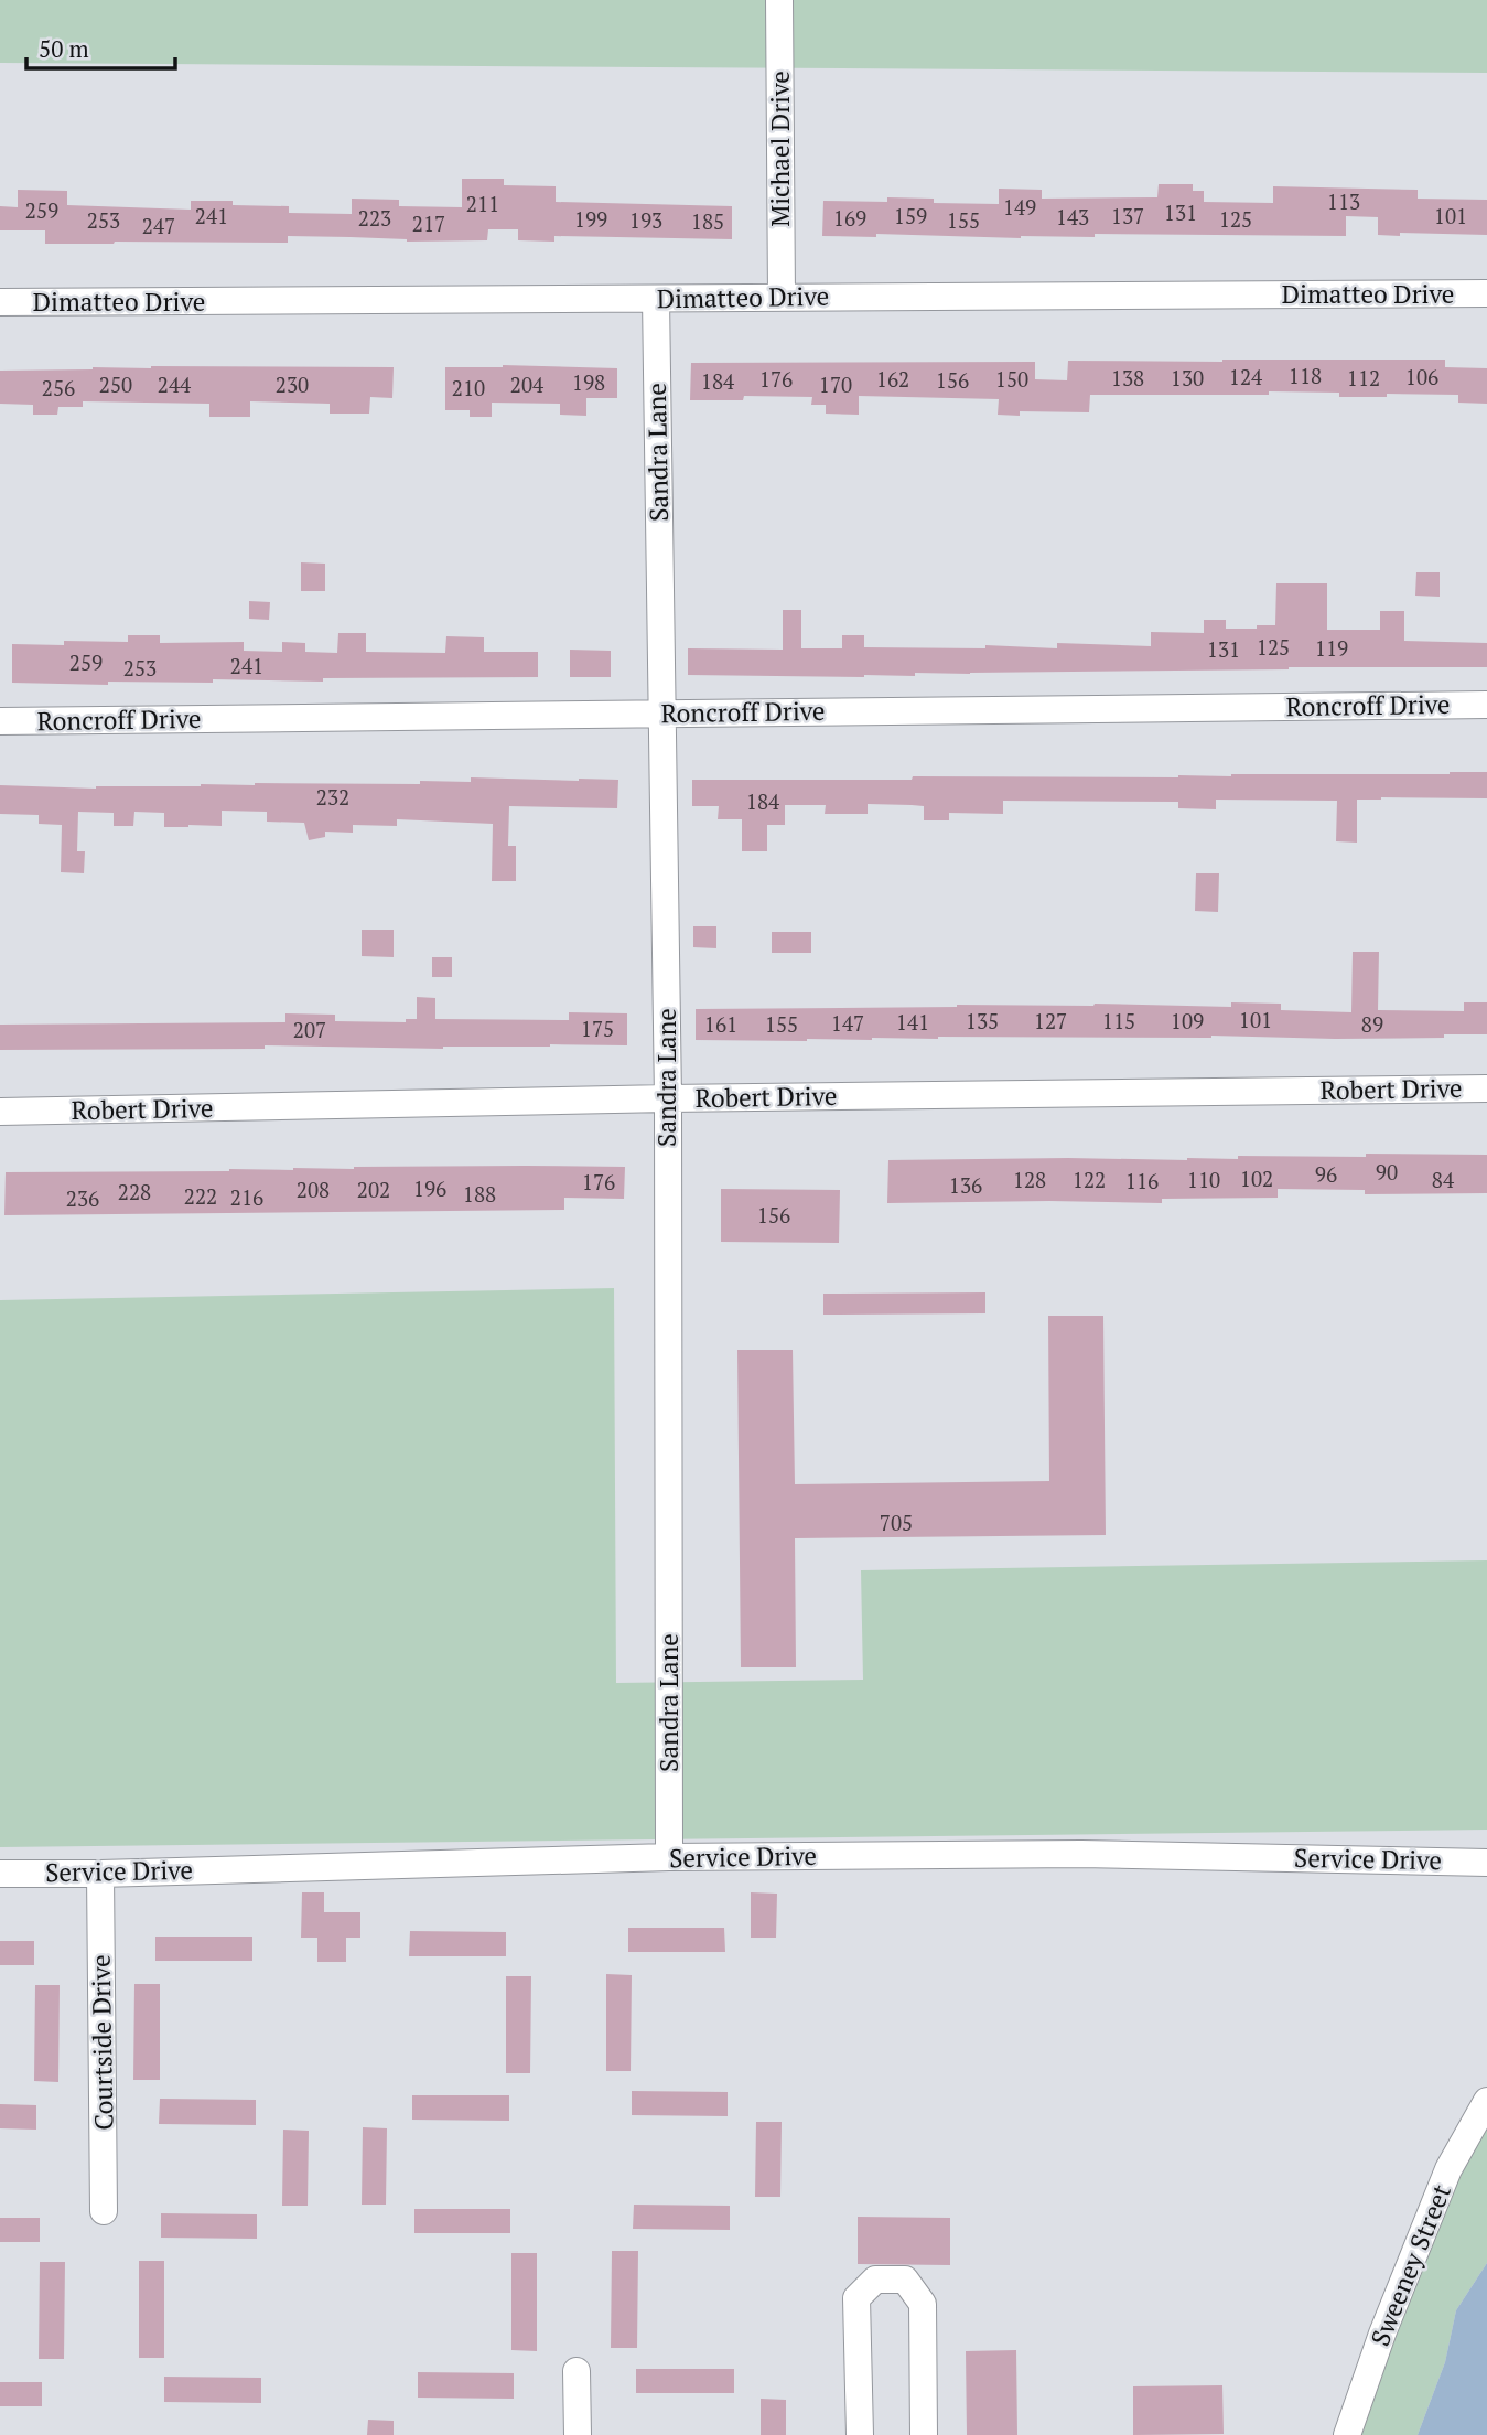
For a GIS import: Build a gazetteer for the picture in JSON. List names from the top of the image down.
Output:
{
  "streets": {
    "street": [
      "Michael Drive",
      "Dimatteo Drive",
      "Sandra Lane",
      "Roncroff Drive",
      "Robert Drive",
      "Service Drive",
      "Courtside Drive",
      "Sweeney Street"
    ]
  },
  "crossings": [
    ["Michael Drive", "Dimatteo Drive"],
    ["Dimatteo Drive", "Sandra Lane"],
    ["Sandra Lane", "Roncroff Drive"],
    ["Sandra Lane", "Robert Drive"],
    ["Sandra Lane", "Service Drive"],
    ["Service Drive", "Courtside Drive"]
  ],
  "house_numbers": [
    "113",
    "211",
    "149",
    "259",
    "131",
    "241",
    "159",
    "137",
    "101",
    "143",
    "223",
    "169",
    "199",
    "125",
    "253",
    "193",
    "155",
    "185",
    "217",
    "247",
    "118",
    "124",
    "106",
    "138",
    "130",
    "112",
    "176",
    "162",
    "150",
    "156",
    "184",
    "198",
    "250",
    "244",
    "230",
    "204",
    "170",
    "256",
    "210",
    "125",
    "119",
    "131",
    "259",
    "241",
    "253",
    "232",
    "184",
    "101",
    "135",
    "127",
    "115",
    "109",
    "141",
    "147",
    "161",
    "155",
    "89",
    "175",
    "207",
    "90",
    "96",
    "102",
    "128",
    "122",
    "110",
    "84",
    "116",
    "176",
    "136",
    "196",
    "208",
    "202",
    "228",
    "188",
    "222",
    "216",
    "236",
    "156",
    "705"
  ],
  "scale_bar": "50 m"
}
